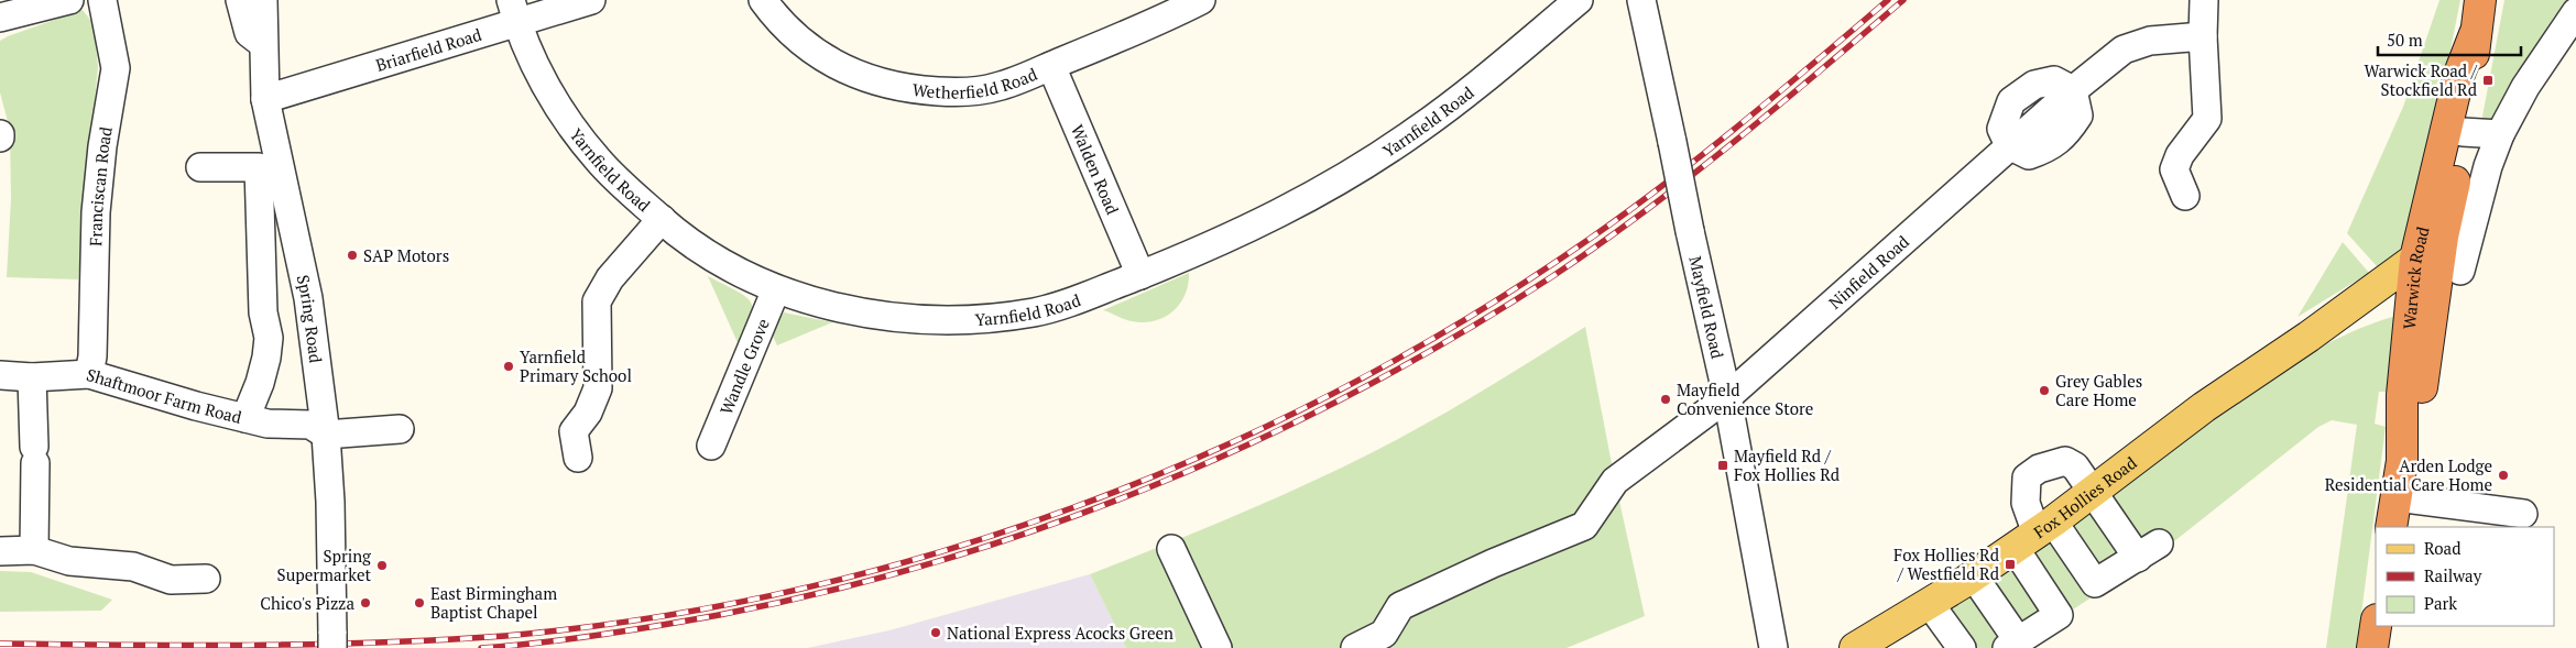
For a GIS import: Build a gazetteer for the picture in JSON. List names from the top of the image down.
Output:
{
  "streets": {
    "highway": ["Warwick Road"],
    "main road": ["Fox Hollies Road"],
    "street": [
      "Briarfield Road",
      "Wetherfield Road",
      "Yarnfield Road",
      "Walden Road",
      "Franciscan Road",
      "Ninfield Road",
      "Mayfield Road",
      "Spring Road",
      "Wandle Grove",
      "Shaftmoor Farm Road"
    ]
  },
  "crossings": [
    ["Briarfield Road", "Yarnfield Road"],
    ["Briarfield Road", "Spring Road"],
    ["Wetherfield Road", "Walden Road"],
    ["Yarnfield Road", "Walden Road"],
    ["Yarnfield Road", "Wandle Grove"],
    ["Franciscan Road", "Shaftmoor Farm Road"],
    ["Ninfield Road", "Mayfield Road"],
    ["Warwick Road", "Fox Hollies Road"],
    ["Spring Road", "Shaftmoor Farm Road"]
  ],
  "places": {
    "transit": ["Warwick Road / Stockfield Rd", "Mayfield Rd / Fox Hollies Rd", "Fox Hollies Rd / Westfield Rd"],
    "other": [
      "SAP Motors",
      "Yarnfield Primary School",
      "Grey Gables Care Home",
      "Mayfield Convenience Store",
      "Arden Lodge Residential Care Home",
      "Spring Supermarket",
      "Chico's Pizza",
      "East Birmingham Baptist Chapel",
      "National Express Acocks Green"
    ]
  },
  "legend": ["Road", "Railway", "Park"],
  "scale_bar": "50 m"
}
